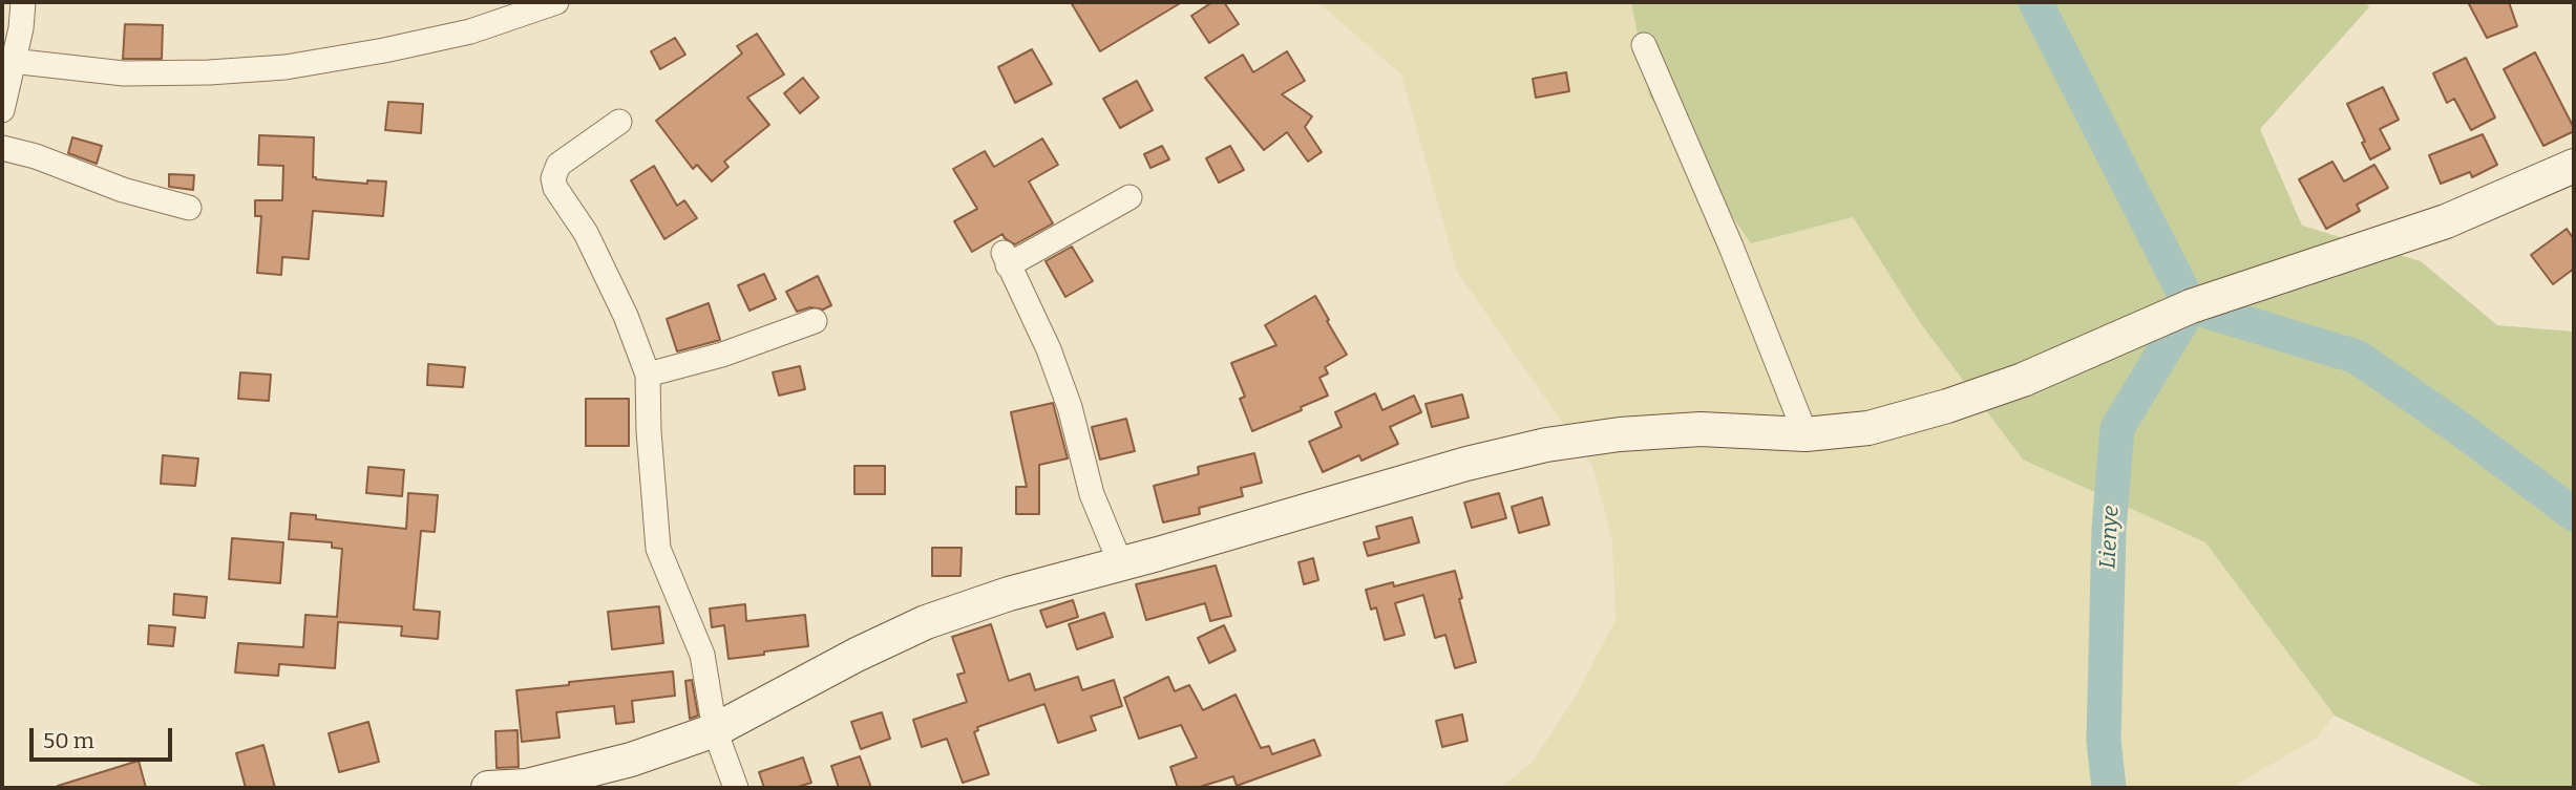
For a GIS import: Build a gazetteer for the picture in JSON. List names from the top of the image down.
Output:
{
  "water": ["Lienye"],
  "scale_bar": "50 m"
}
